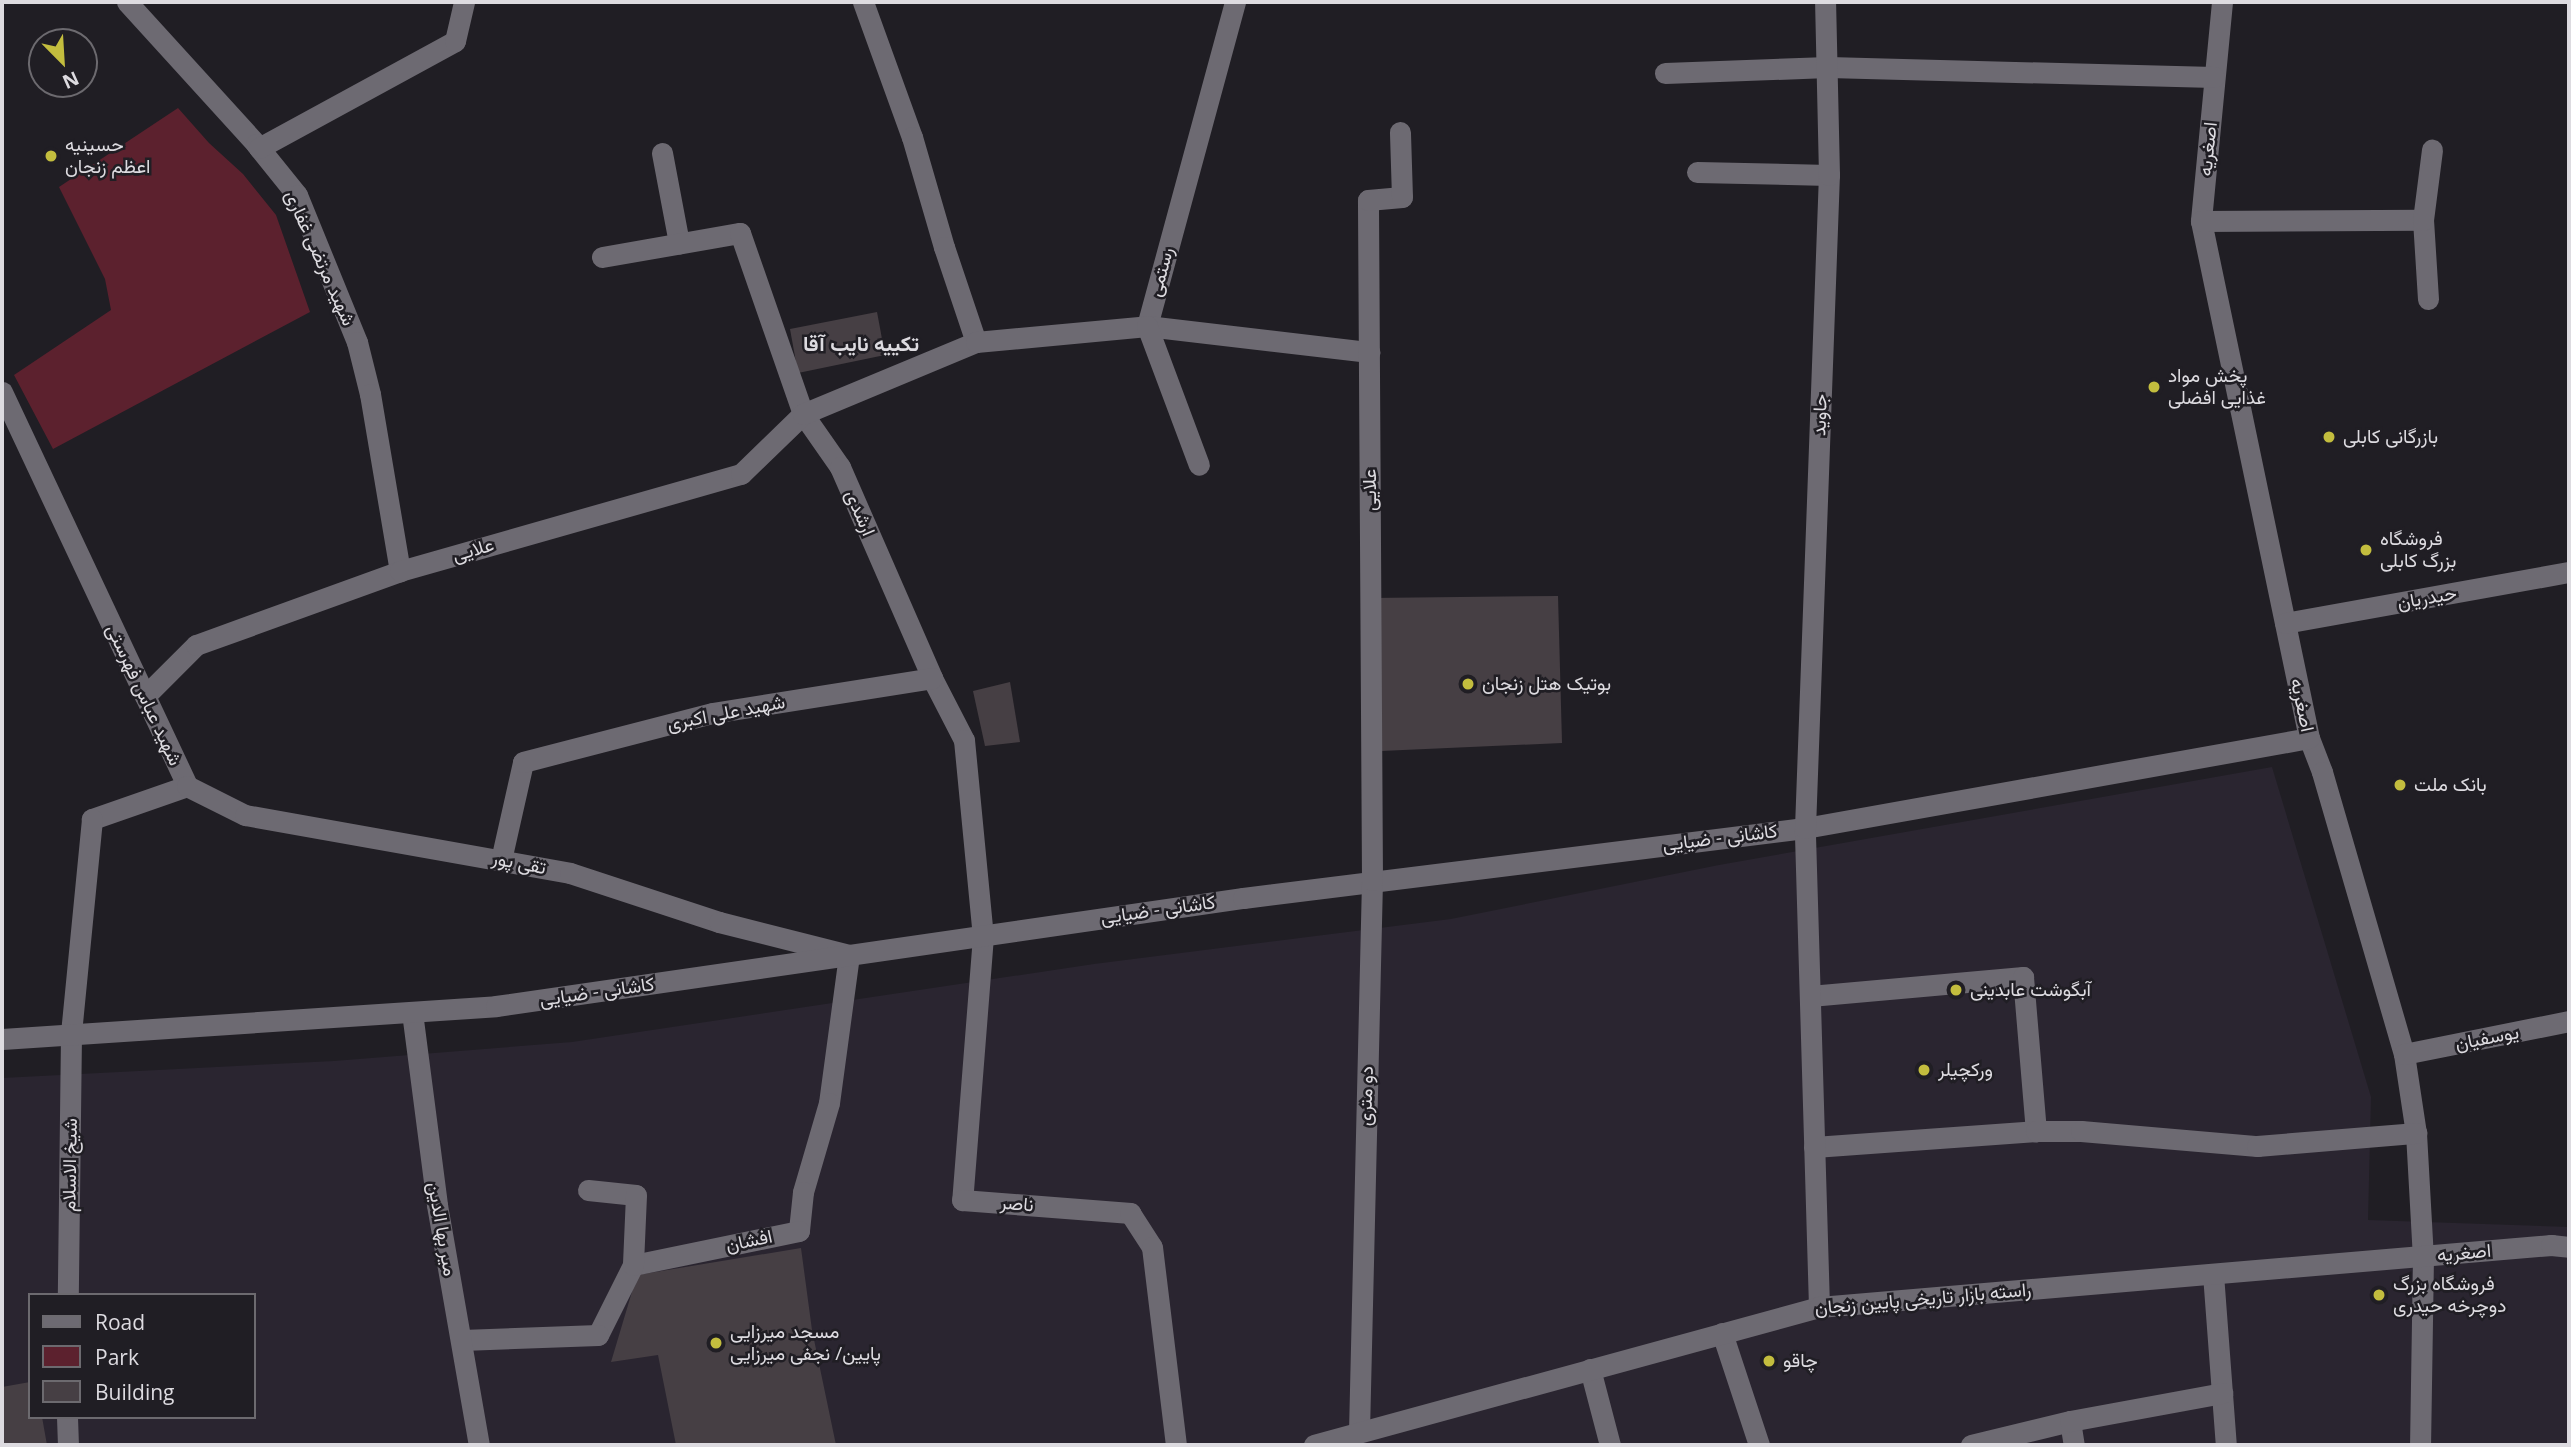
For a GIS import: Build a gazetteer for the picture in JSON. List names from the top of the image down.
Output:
{
  "streets": {
    "street": [
      "اصغریه",
      "شهید مرتضی غفاری",
      "رستمی",
      "جاوید",
      "علایی",
      "ارشدی",
      "حیدریان",
      "شهید عباس فهرستی",
      "شهید علی اکبری",
      "کاشانی - ضیایی",
      "تقی پور",
      "یوسفیان",
      "دو متری",
      "شیخ الاسلام",
      "ناصر",
      "میر بها الدین",
      "افشان",
      "راسته بازار تاریخی پایین زنجان"
    ]
  },
  "crossings": [
    ["اصغریه", "حیدریان"],
    ["اصغریه", "کاشانی - ضیایی"],
    ["اصغریه", "یوسفیان"],
    ["اصغریه", "راسته بازار تاریخی پایین زنجان"],
    ["شهید مرتضی غفاری", "علایی"],
    ["جاوید", "کاشانی - ضیایی"],
    ["جاوید", "راسته بازار تاریخی پایین زنجان"],
    ["علایی", "ارشدی"],
    ["علایی", "شهید عباس فهرستی"],
    ["علایی", "کاشانی - ضیایی"],
    ["علایی", "دو متری"],
    ["ارشدی", "شهید علی اکبری"],
    ["ارشدی", "کاشانی - ضیایی"],
    ["ارشدی", "ناصر"],
    ["شهید عباس فهرستی", "کاشانی - ضیایی"],
    ["شهید عباس فهرستی", "تقی پور"],
    ["شهید عباس فهرستی", "شیخ الاسلام"],
    ["شهید علی اکبری", "تقی پور"],
    ["کاشانی - ضیایی", "تقی پور"],
    ["کاشانی - ضیایی", "دو متری"],
    ["کاشانی - ضیایی", "شیخ الاسلام"],
    ["کاشانی - ضیایی", "ناصر"],
    ["کاشانی - ضیایی", "میر بها الدین"],
    ["کاشانی - ضیایی", "افشان"],
    ["تقی پور", "افشان"],
    ["دو متری", "راسته بازار تاریخی پایین زنجان"]
  ],
  "districts": ["تکییه نایب آقا"],
  "places": [
    "حسینیه اعظم زنجان",
    "پخش مواد غذایی افضلی",
    "بازرگانی کابلی",
    "فروشگاه بزرگ کابلی",
    "بوتیک هتل زنجان",
    "بانک ملت",
    "آبگوشت عابدینی",
    "ورکچیلر",
    "فروشگاه بزرگ دوچرخه حیدری",
    "مسجد میرزایی پایین/ نجفی میرزایی",
    "چاقو"
  ],
  "legend": ["Road", "Park", "Building"],
  "north": "bottom right"
}
